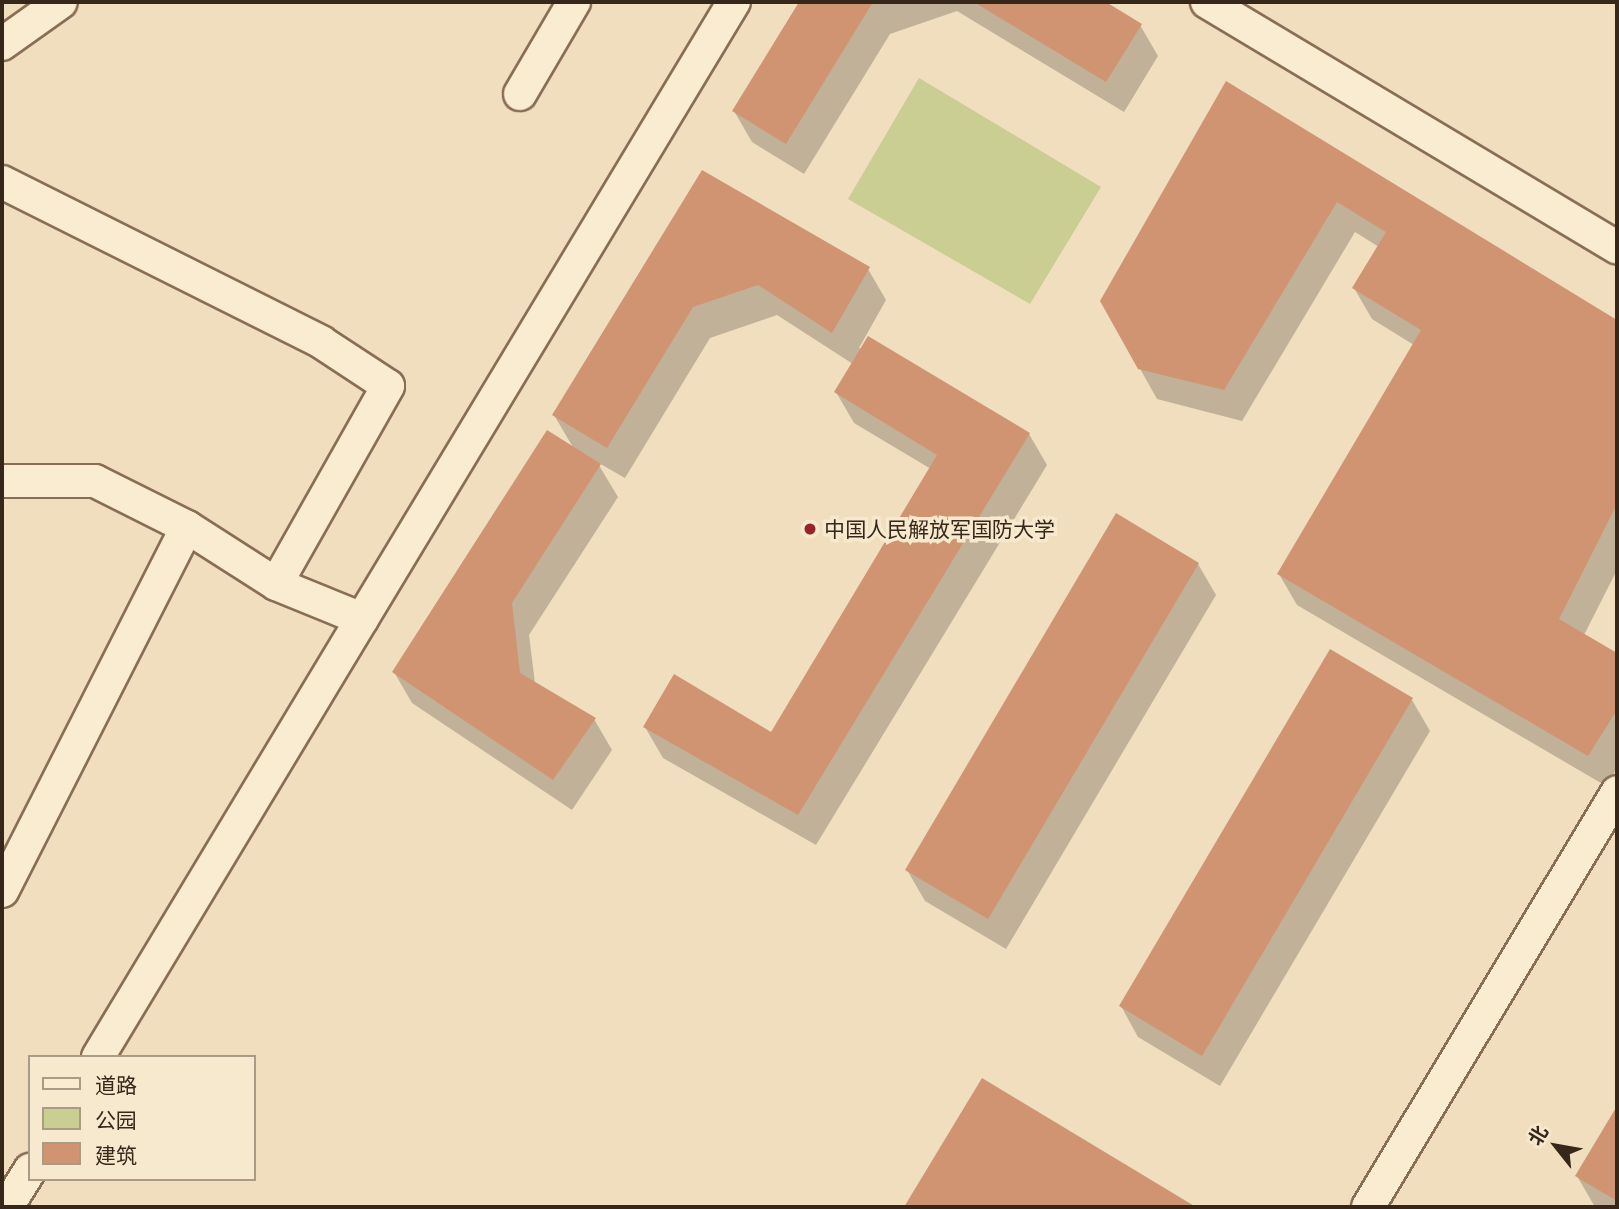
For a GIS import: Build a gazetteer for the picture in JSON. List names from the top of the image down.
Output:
{
  "places": ["中国人民解放军国防大学"],
  "legend": ["道路", "公园", "建筑"],
  "north": "top left"
}
